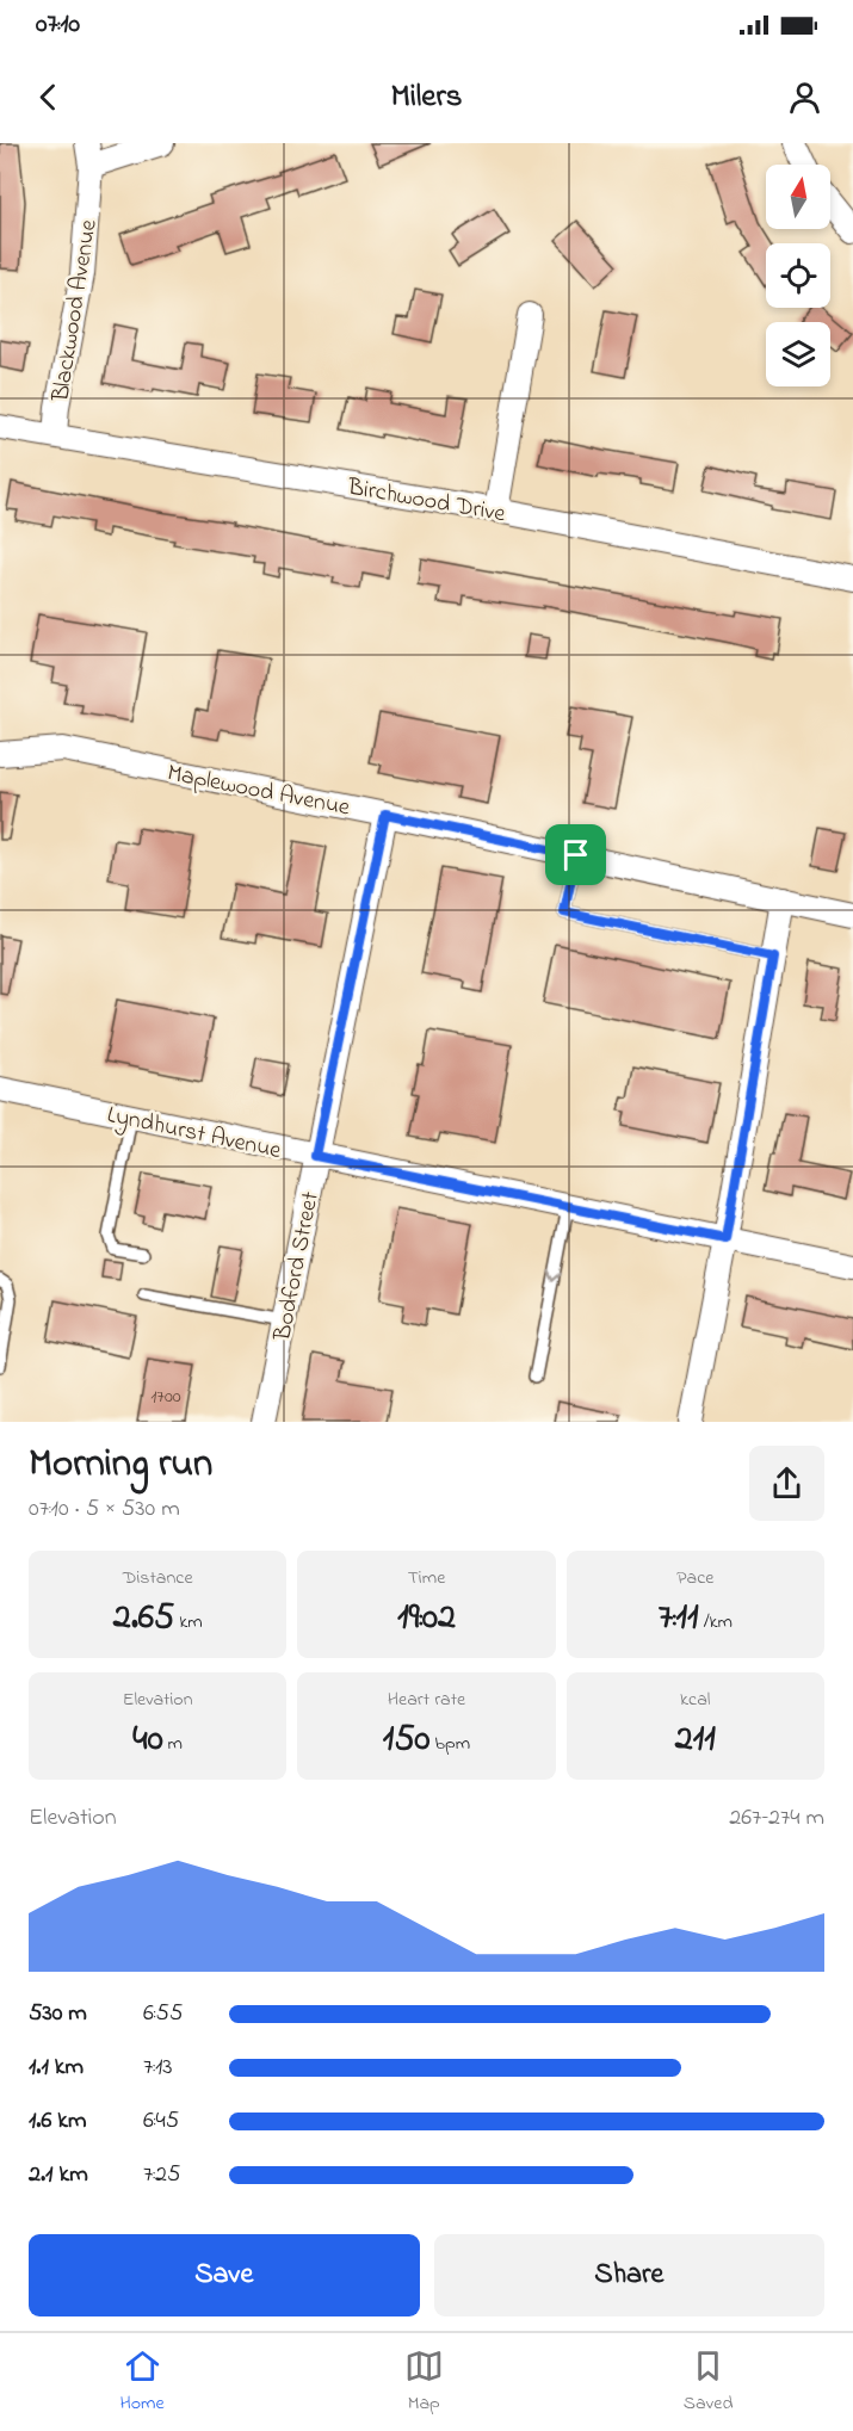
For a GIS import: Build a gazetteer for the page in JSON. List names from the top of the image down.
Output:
{
  "streets": {
    "street": [
      "Blackwood Avenue",
      "Birchwood Drive",
      "Maplewood Avenue",
      "Lyndhurst Avenue",
      "Bodford Street"
    ]
  },
  "crossings": [
    ["Blackwood Avenue", "Birchwood Drive"],
    ["Maplewood Avenue", "Bodford Street"],
    ["Lyndhurst Avenue", "Bodford Street"]
  ],
  "house_numbers": ["1700"],
  "north": "top",
  "page": {
    "status": "07:10",
    "header": "Milers",
    "heading": ["Morning run", "07:10 · 5 × 530 m"],
    "stats": [
      ["Distance", "2.65 km"],
      ["Time", "19:02"],
      ["Pace", "7:11 /km"],
      ["Elevation", "40 m"],
      ["Heart rate", "150 bpm"],
      ["kcal", "211"]
    ],
    "chart": ["Elevation", "267–274 m"],
    "list": [
      {
        "name": "530 m",
        "note": "6:55"
      },
      {
        "name": "1.1 km",
        "note": "7:13"
      },
      {
        "name": "1.6 km",
        "note": "6:45"
      },
      {
        "name": "2.1 km",
        "note": "7:25"
      }
    ],
    "buttons": ["Save", "Share"],
    "tabs": ["Home", "Map", "Saved"]
  }
}
